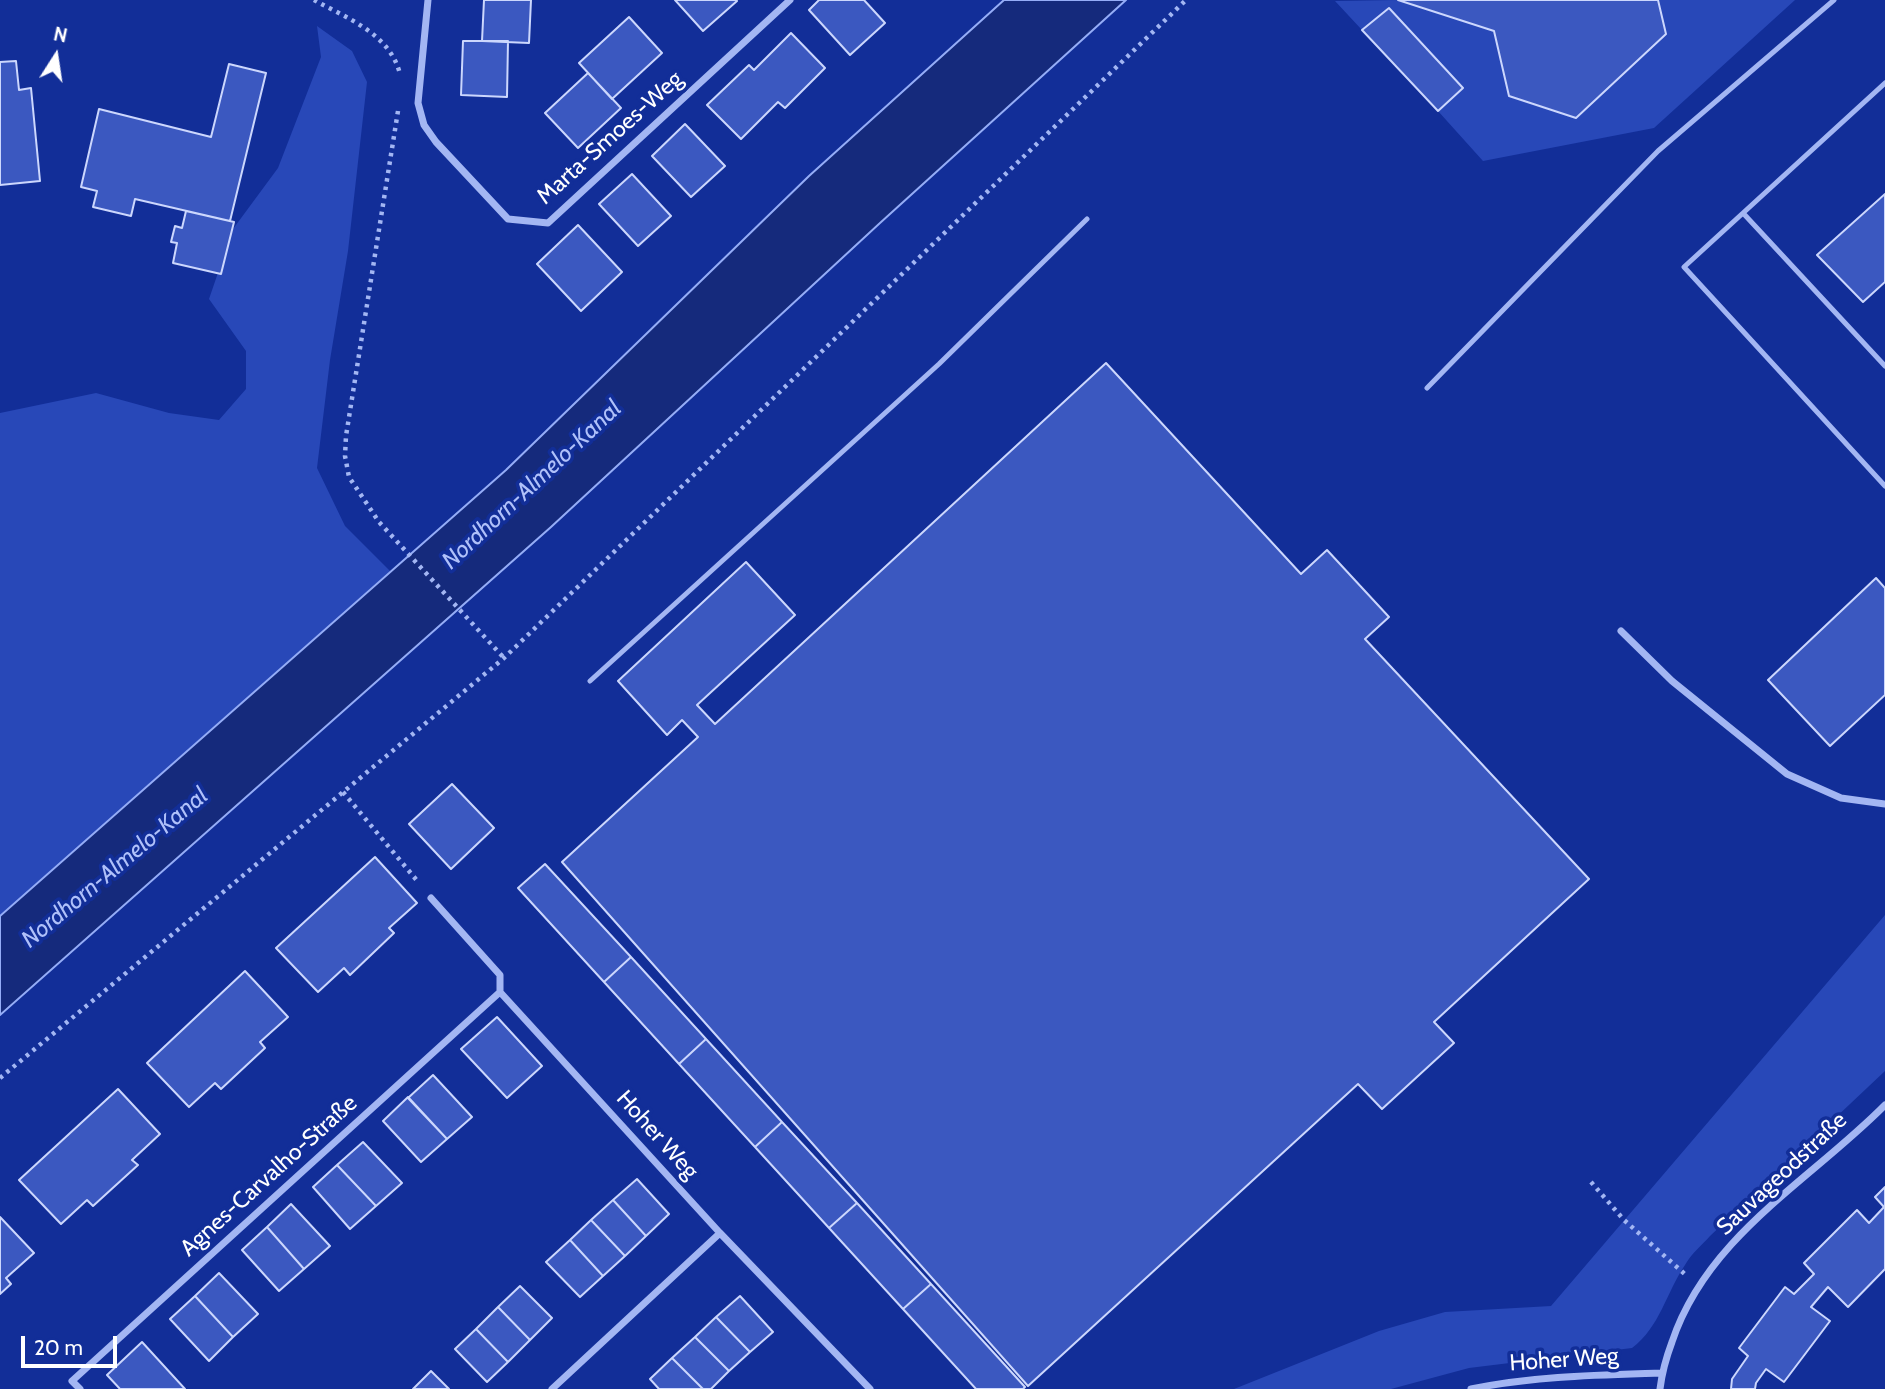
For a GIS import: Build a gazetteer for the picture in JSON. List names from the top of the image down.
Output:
{
  "streets": {
    "street": [
      "Marta-Smoes-Weg",
      "Hoher Weg",
      "Sauvageodstraße",
      "Agnes-Carvalho-Straße"
    ]
  },
  "crossings": [
    ["Hoher Weg", "Sauvageodstraße"],
    ["Hoher Weg", "Agnes-Carvalho-Straße"]
  ],
  "water": ["Nordhorn-Almelo-Kanal"],
  "scale_bar": "20 m",
  "north": "top"
}
